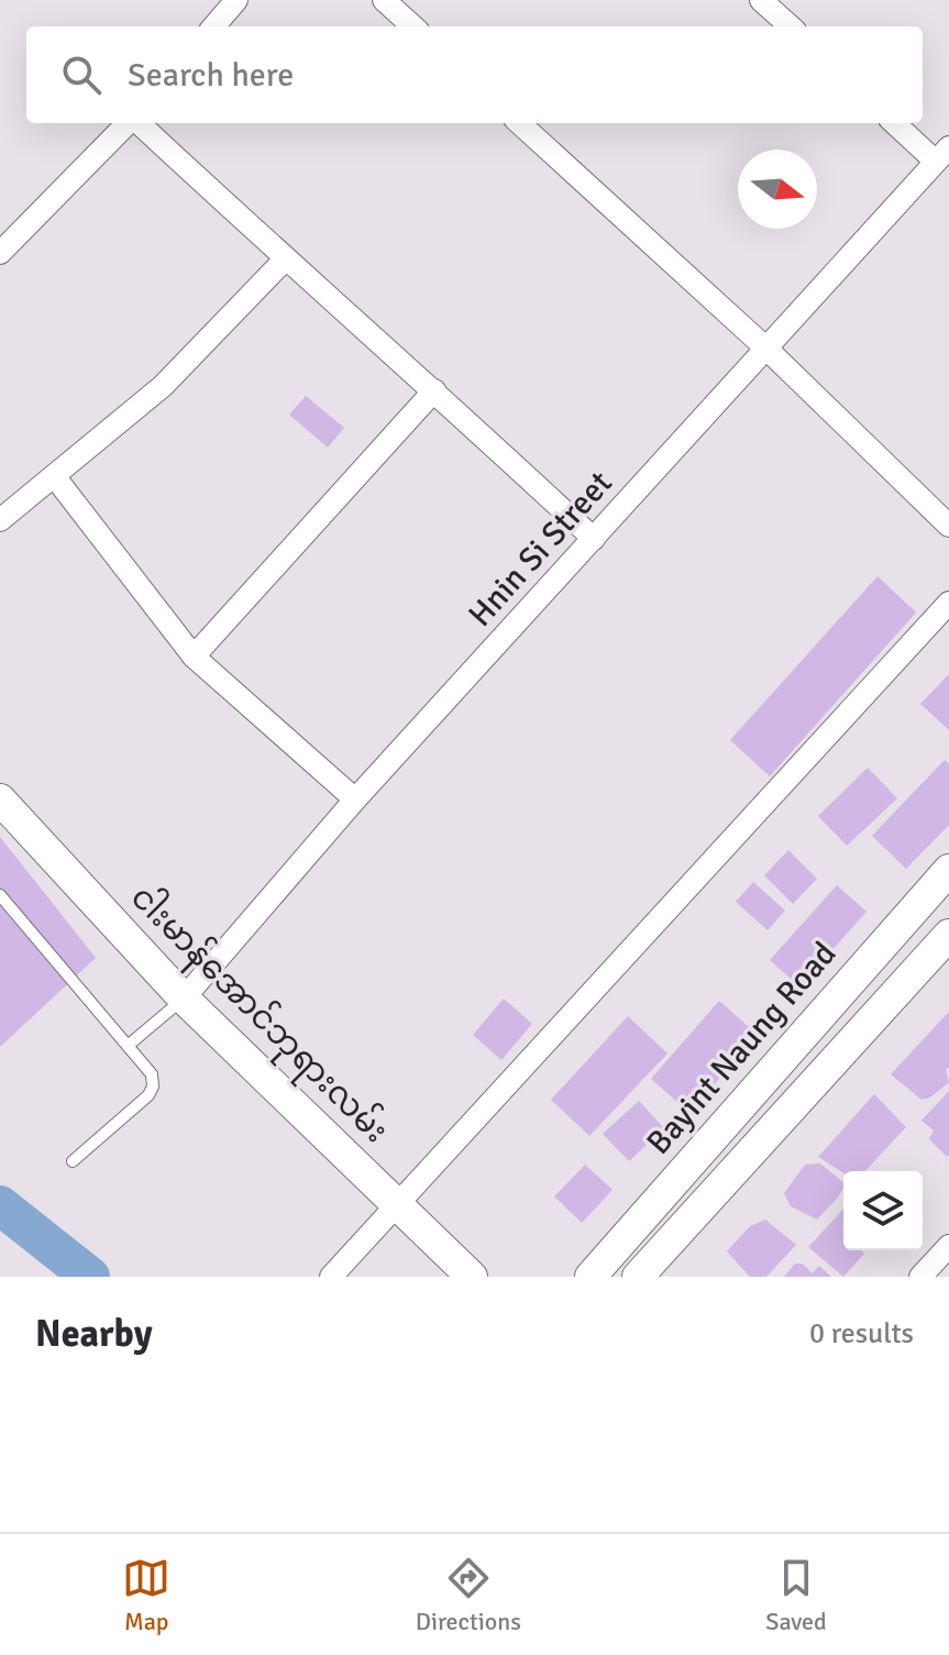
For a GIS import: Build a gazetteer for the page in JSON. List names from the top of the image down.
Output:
{
  "streets": {
    "main road": ["ငါးမာန်အောင်ဘုရားလမ်း", "Bayint Naung Road"],
    "street": ["Hnin Si Street"]
  },
  "crossings": [
    ["Hnin Si Street", "ငါးမာန်အောင်ဘုရားလမ်း"]
  ],
  "north": "right",
  "page": {
    "search": "Search here",
    "heading": ["Nearby", "0 results"],
    "nav": ["Map", "Directions", "Saved"]
  }
}
